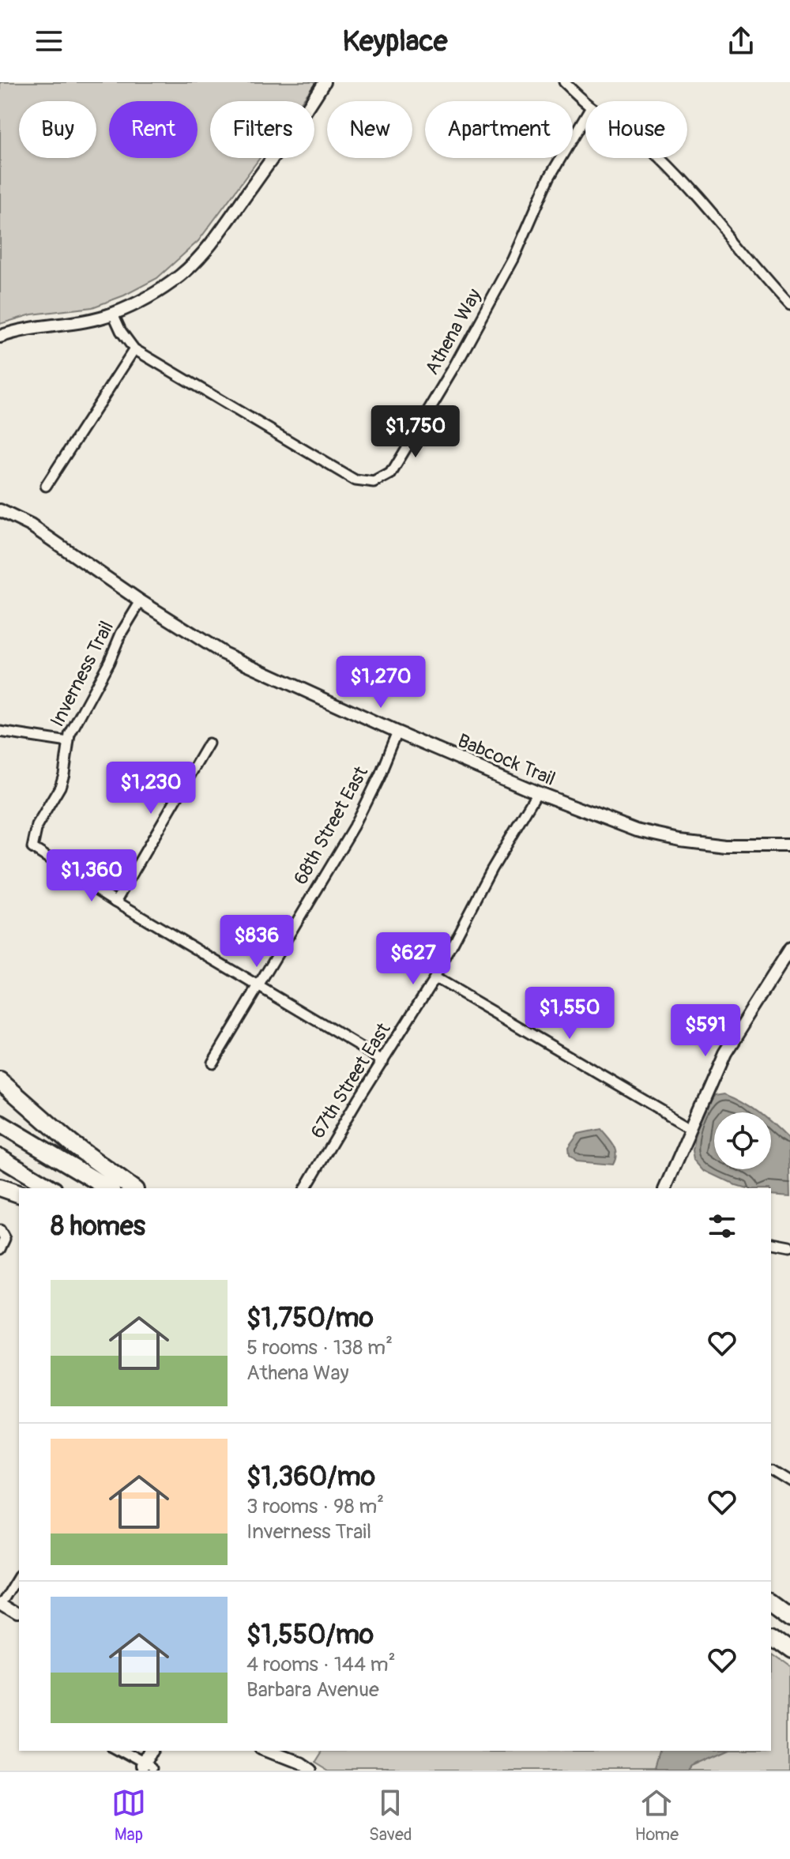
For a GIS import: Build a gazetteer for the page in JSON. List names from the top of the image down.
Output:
{
  "streets": {
    "street": [
      "Athena Way",
      "Inverness Trail",
      "Babcock Trail",
      "68th Street East",
      "67th Street East"
    ]
  },
  "crossings": [
    ["Inverness Trail", "Babcock Trail"],
    ["Babcock Trail", "68th Street East"],
    ["Babcock Trail", "67th Street East"]
  ],
  "page": {
    "header": "Keyplace",
    "chip": [
      "Buy",
      "Rent",
      "Filters",
      "New",
      "Apartment",
      "House"
    ],
    "price": [
      "$1,750",
      "$1,270",
      "$1,230",
      "$1,360",
      "$836",
      "$627",
      "$1,550",
      "$591"
    ],
    "heading": "8 homes",
    "list": [
      {
        "name": "$1,750/mo",
        "note": "5 rooms · 138 m² · Athena Way"
      },
      {
        "name": "$1,360/mo",
        "note": "3 rooms · 98 m² · Inverness Trail"
      },
      {
        "name": "$1,550/mo",
        "note": "4 rooms · 144 m² · Barbara Avenue"
      }
    ],
    "tabs": ["Map", "Saved", "Home"]
  }
}
